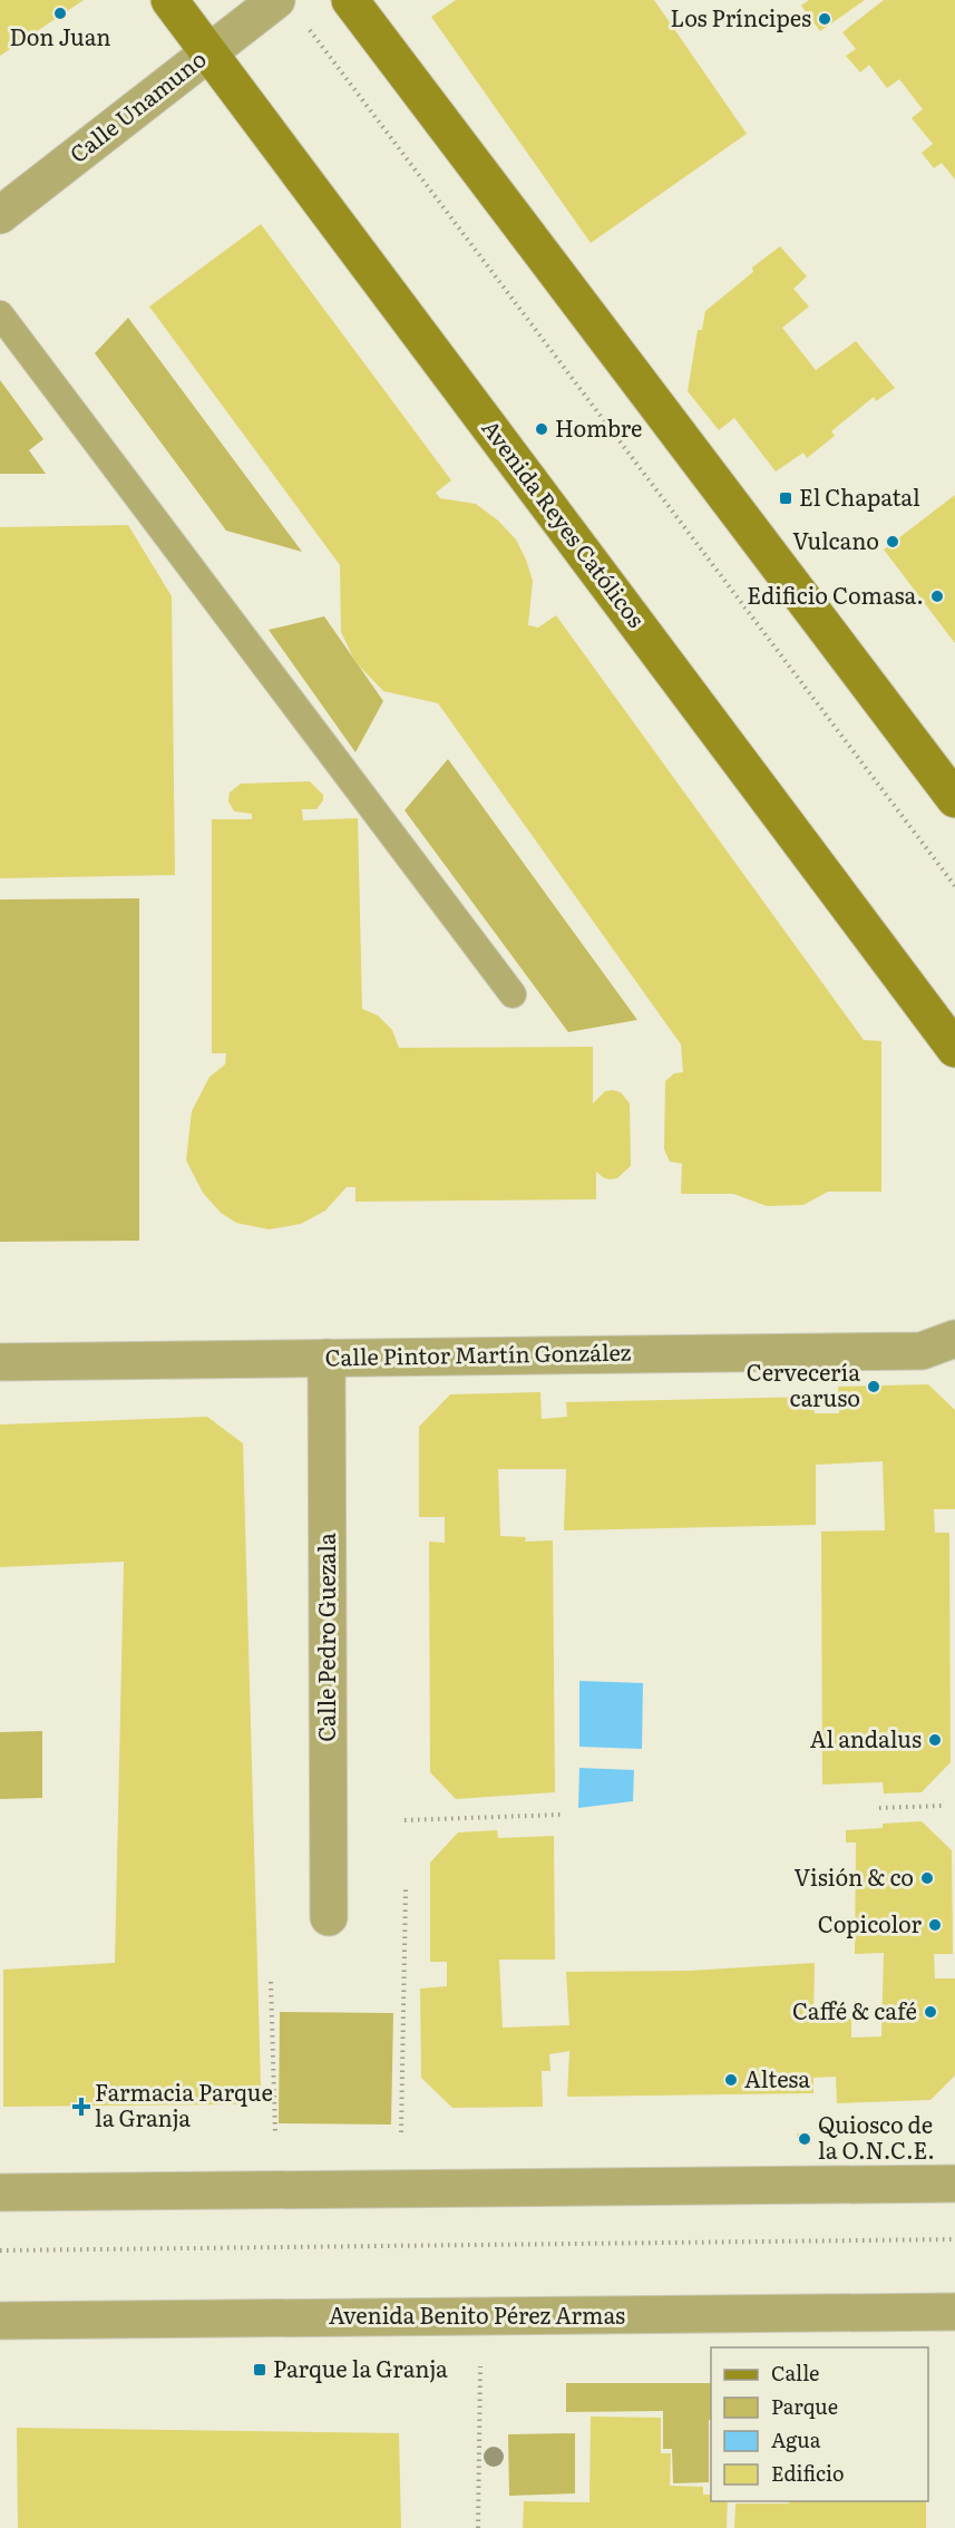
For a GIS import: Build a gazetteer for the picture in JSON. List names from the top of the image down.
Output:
{
  "streets": {
    "main road": ["Avenida Reyes Católicos"],
    "street": [
      "Calle Unamuno",
      "Calle Pintor Martín González",
      "Calle Pedro Guezala",
      "Avenida Benito Pérez Armas"
    ]
  },
  "crossings": [
    ["Calle Unamuno", "Avenida Reyes Católicos"],
    ["Calle Pintor Martín González", "Calle Pedro Guezala"]
  ],
  "places": {
    "other": [
      "Don Juan",
      "Los Príncipes",
      "Hombre",
      "Vulcano",
      "Edificio Comasa.",
      "Cervecería caruso",
      "Al andalus",
      "Visión & co",
      "Copicolor",
      "Caffé & café",
      "Altesa",
      "Quiosco de la O.N.C.E."
    ],
    "transit": ["El Chapatal", "Parque la Granja"],
    "health": ["Farmacia Parque la Granja"]
  },
  "legend": [
    "Calle",
    "Parque",
    "Agua",
    "Edificio"
  ]
}
